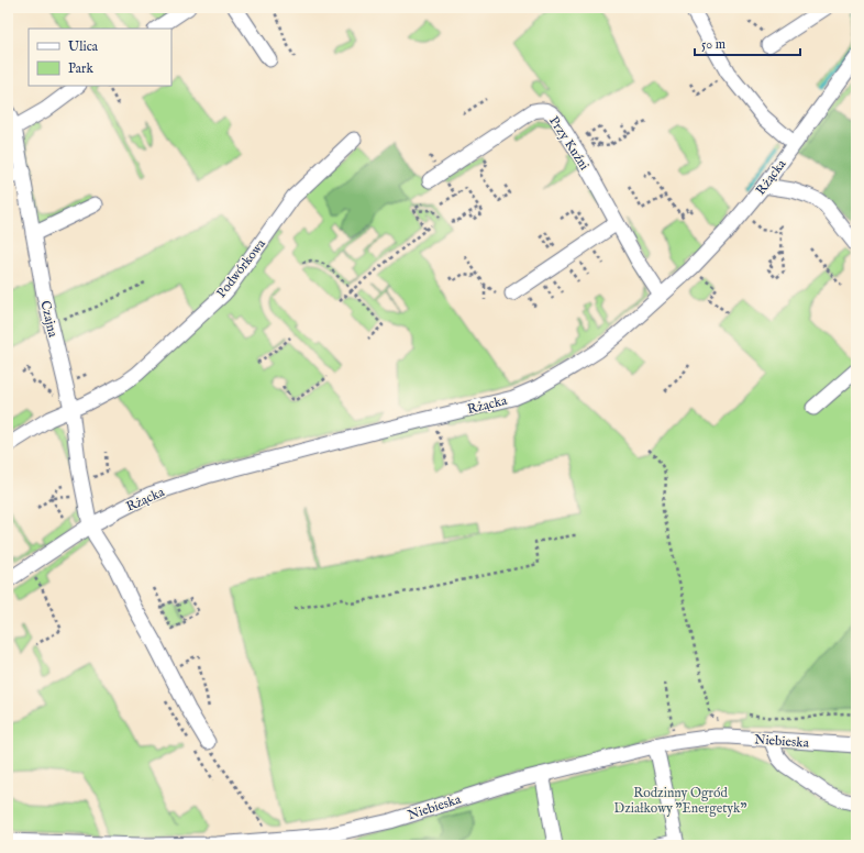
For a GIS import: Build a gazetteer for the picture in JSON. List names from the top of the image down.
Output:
{
  "streets": {
    "street": [
      "Przy Kuźni",
      "Rżącka",
      "Podwórkowa",
      "Czajna",
      "Niebieska"
    ]
  },
  "crossings": [
    ["Przy Kuźni", "Rżącka"],
    ["Rżącka", "Czajna"],
    ["Podwórkowa", "Czajna"]
  ],
  "parks": ["Rodzinny Ogród Działkowy \"Energetyk\""],
  "legend": ["Ulica", "Park"],
  "scale_bar": "50 m"
}
